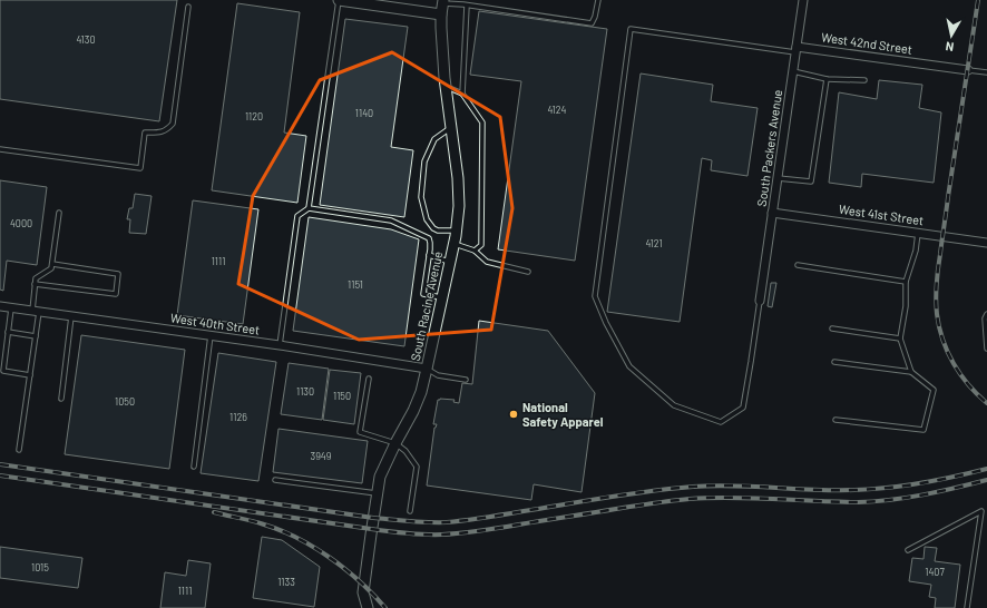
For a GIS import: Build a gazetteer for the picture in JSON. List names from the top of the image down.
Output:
{
  "streets": {
    "street": [
      "West 42nd Street",
      "South Packers Avenue",
      "West 41st Street",
      "South Racine Avenue",
      "West 40th Street"
    ]
  },
  "crossings": [
    ["West 42nd Street", "South Packers Avenue"],
    ["South Packers Avenue", "West 41st Street"],
    ["South Racine Avenue", "West 40th Street"]
  ],
  "places": ["National Safety Apparel"],
  "house_numbers": [
    "4130",
    "4124",
    "1140",
    "1120",
    "4000",
    "4121",
    "1111",
    "1151",
    "1130",
    "1150",
    "1050",
    "1126",
    "3949",
    "1015",
    "1407",
    "1133",
    "1111"
  ],
  "north": "bottom"
}
